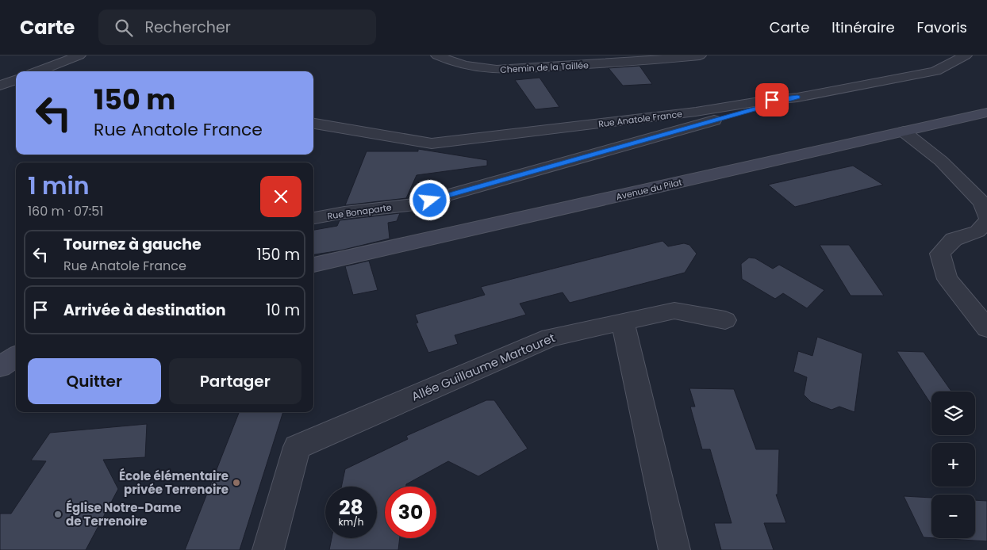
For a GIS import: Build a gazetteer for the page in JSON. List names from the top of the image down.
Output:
{
  "streets": {
    "main road": ["Avenue du Pilat"],
    "street": [
      "Chemin de la Taillée",
      "Rue Anatole France",
      "Rue Bonaparte",
      "Allée Guillaume Martouret"
    ]
  },
  "crossings": [
    ["Rue Anatole France", "Rue Bonaparte"]
  ],
  "places": ["École élémentaire privée Terrenoire", "Église Notre-Dame de Terrenoire"],
  "page": {
    "header": "Carte",
    "search": "Rechercher",
    "nav": ["Carte", "Itinéraire", "Favoris"],
    "turn": ["150 m", "Rue Anatole France"],
    "heading": ["1 min", "160 m · 07:51"],
    "list": [
      {
        "name": "Tournez à gauche",
        "note": "Rue Anatole France",
        "value": "150 m"
      },
      {
        "name": "Arrivée à destination",
        "value": "10 m"
      }
    ],
    "buttons": ["Quitter", "Partager"],
    "map_buttons": ["+", "−"],
    "speed": "28 km/h",
    "limit": "30"
  }
}
